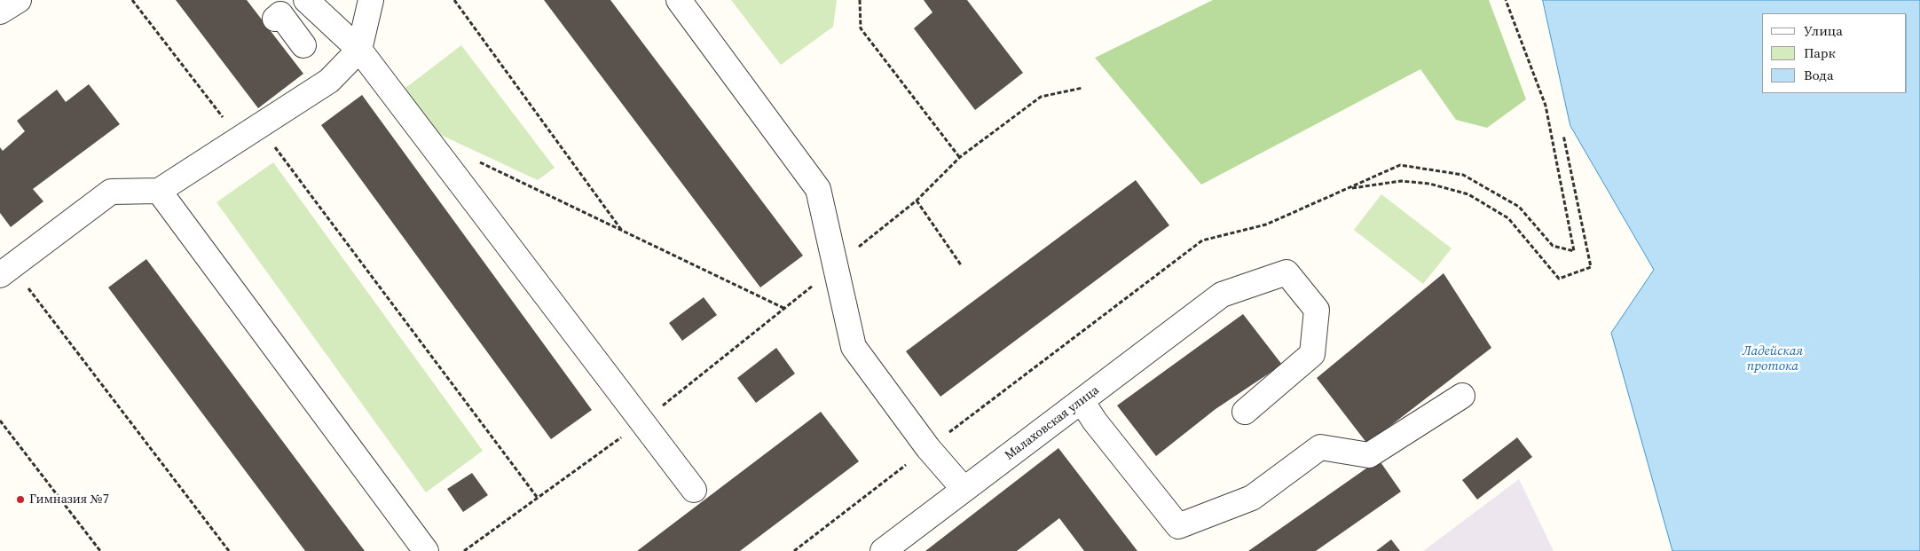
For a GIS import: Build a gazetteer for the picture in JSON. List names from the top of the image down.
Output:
{
  "streets": {
    "street": ["Малаховская улица"]
  },
  "water": ["Ладейская протока"],
  "places": ["Гимназия №7"],
  "legend": ["Улица", "Парк", "Вода"]
}
